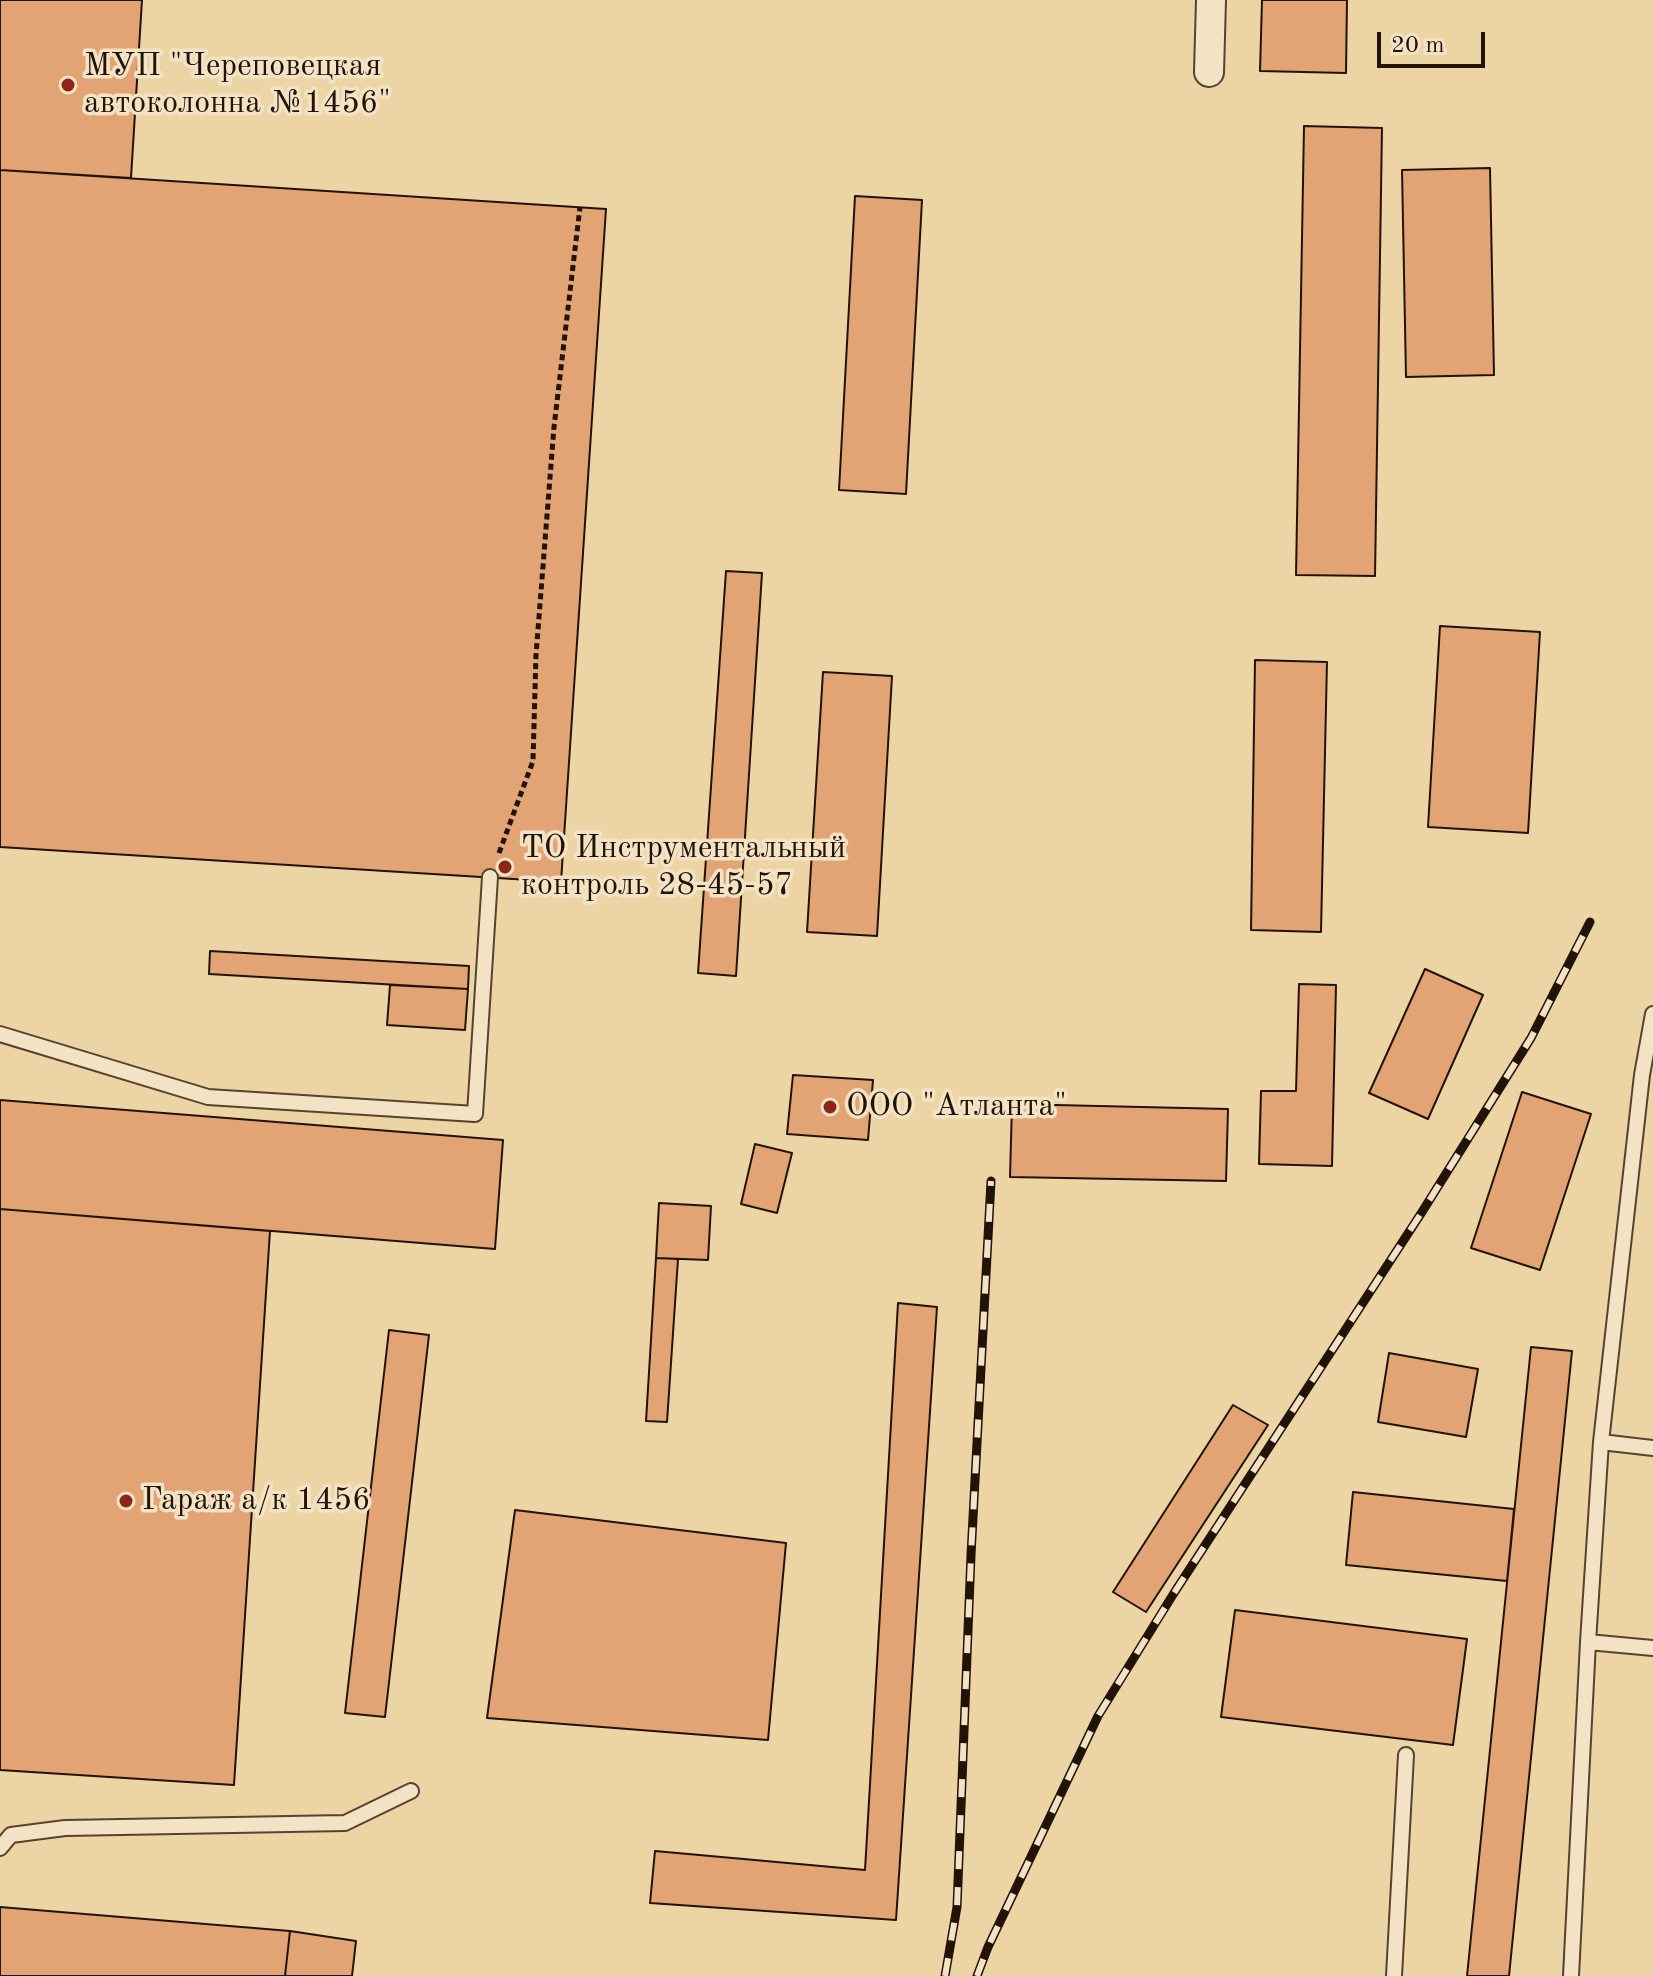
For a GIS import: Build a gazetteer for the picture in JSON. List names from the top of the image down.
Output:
{
  "places": [
    "МУП \"Череповецкая автоколонна №1456\"",
    "ТО Инструментальный контроль 28-45-57",
    "ООО \"Атланта\"",
    "Гараж а/к 1456"
  ],
  "scale_bar": "20 m"
}
